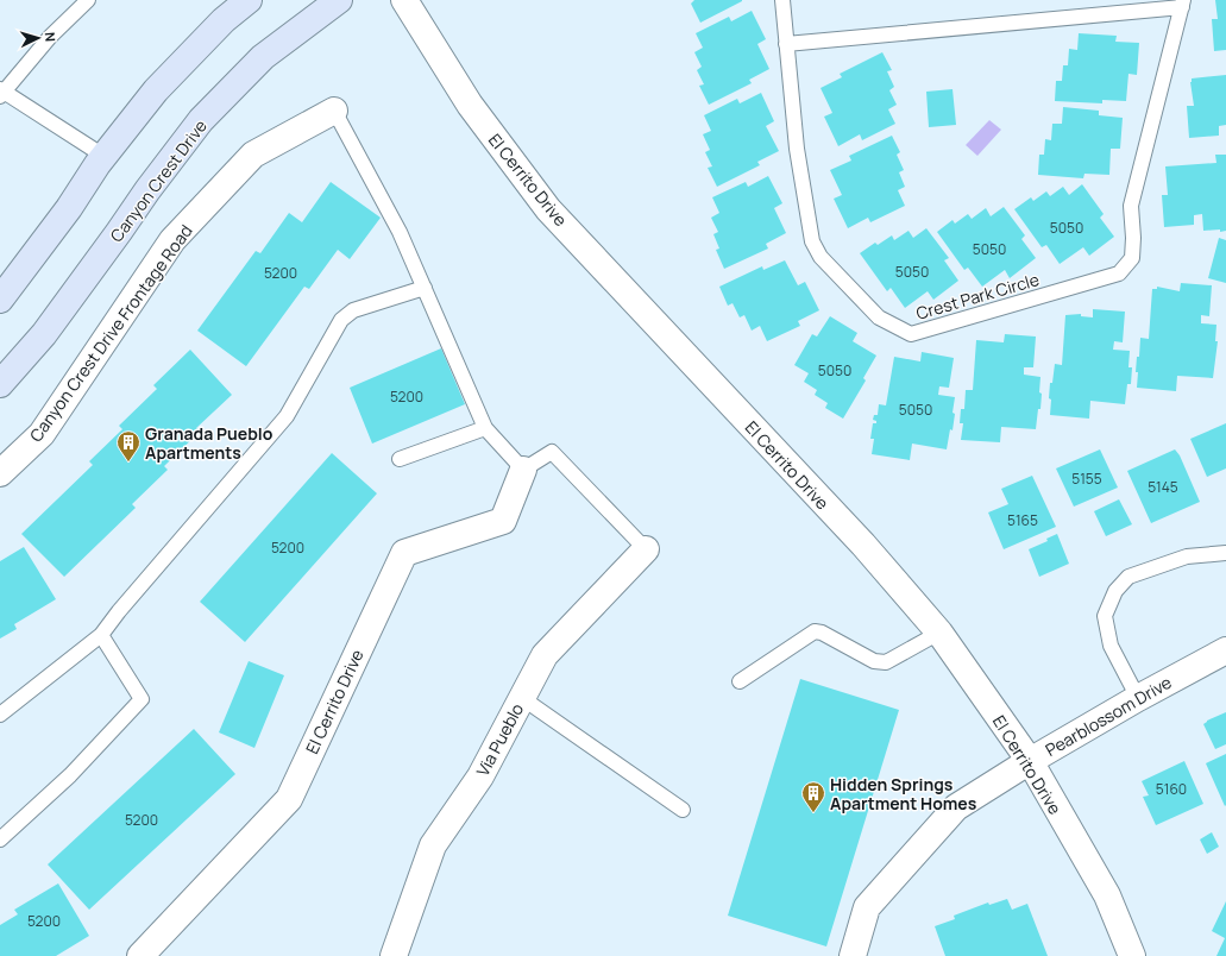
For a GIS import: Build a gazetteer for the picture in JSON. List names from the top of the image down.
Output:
{
  "streets": {
    "main road": ["Canyon Crest Drive"],
    "street": [
      "El Cerrito Drive",
      "Canyon Crest Drive Frontage Road",
      "Pearblossom Drive",
      "Via Pueblo"
    ],
    "lane": ["Crest Park Circle"]
  },
  "crossings": [
    ["El Cerrito Drive", "Pearblossom Drive"]
  ],
  "places": {
    "building": ["Granada Pueblo Apartments", "Hidden Springs Apartment Homes"]
  },
  "house_numbers": [
    "5050",
    "5050",
    "5050",
    "5200",
    "5050",
    "5200",
    "5050",
    "5155",
    "5145",
    "5165",
    "5200",
    "5160",
    "5200",
    "5200"
  ],
  "north": "right"
}
